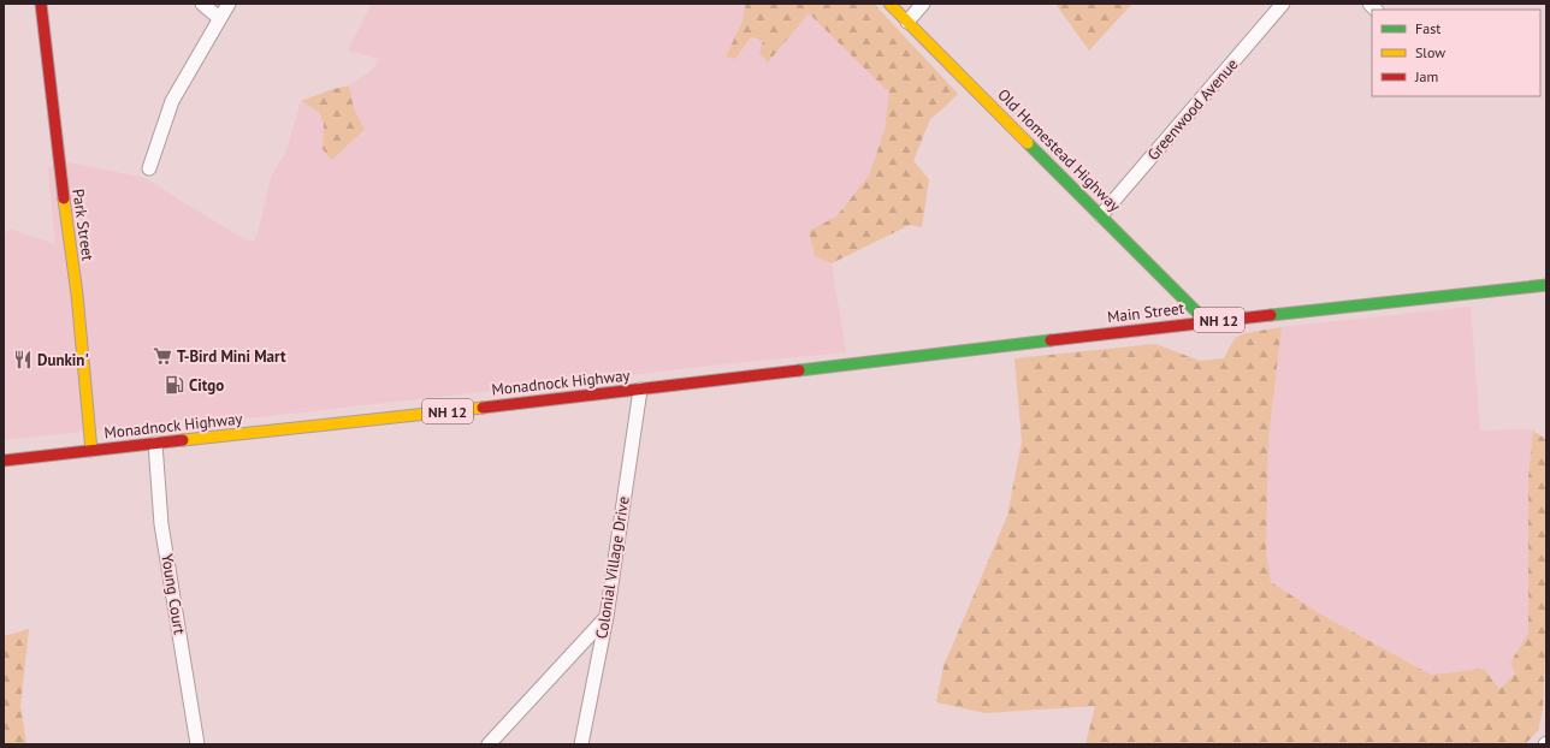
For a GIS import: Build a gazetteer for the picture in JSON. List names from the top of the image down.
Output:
{
  "streets": {
    "main road": [
      "Old Homestead Highway",
      "Park Street",
      "Main Street",
      "NH 12",
      "Monadnock Highway"
    ],
    "street": ["Greenwood Avenue", "Colonial Village Drive", "Young Court"]
  },
  "crossings": [
    ["Greenwood Avenue", "Old Homestead Highway"],
    ["Old Homestead Highway", "Main Street"],
    ["Park Street", "Monadnock Highway"],
    ["Main Street", "Monadnock Highway"],
    ["Monadnock Highway", "Colonial Village Drive"],
    ["Monadnock Highway", "Young Court"]
  ],
  "places": {
    "supermarket": ["T-Bird Mini Mart"],
    "restaurant": ["Dunkin'"],
    "fuel station": ["Citgo"]
  },
  "legend": ["Fast", "Slow", "Jam"]
}
